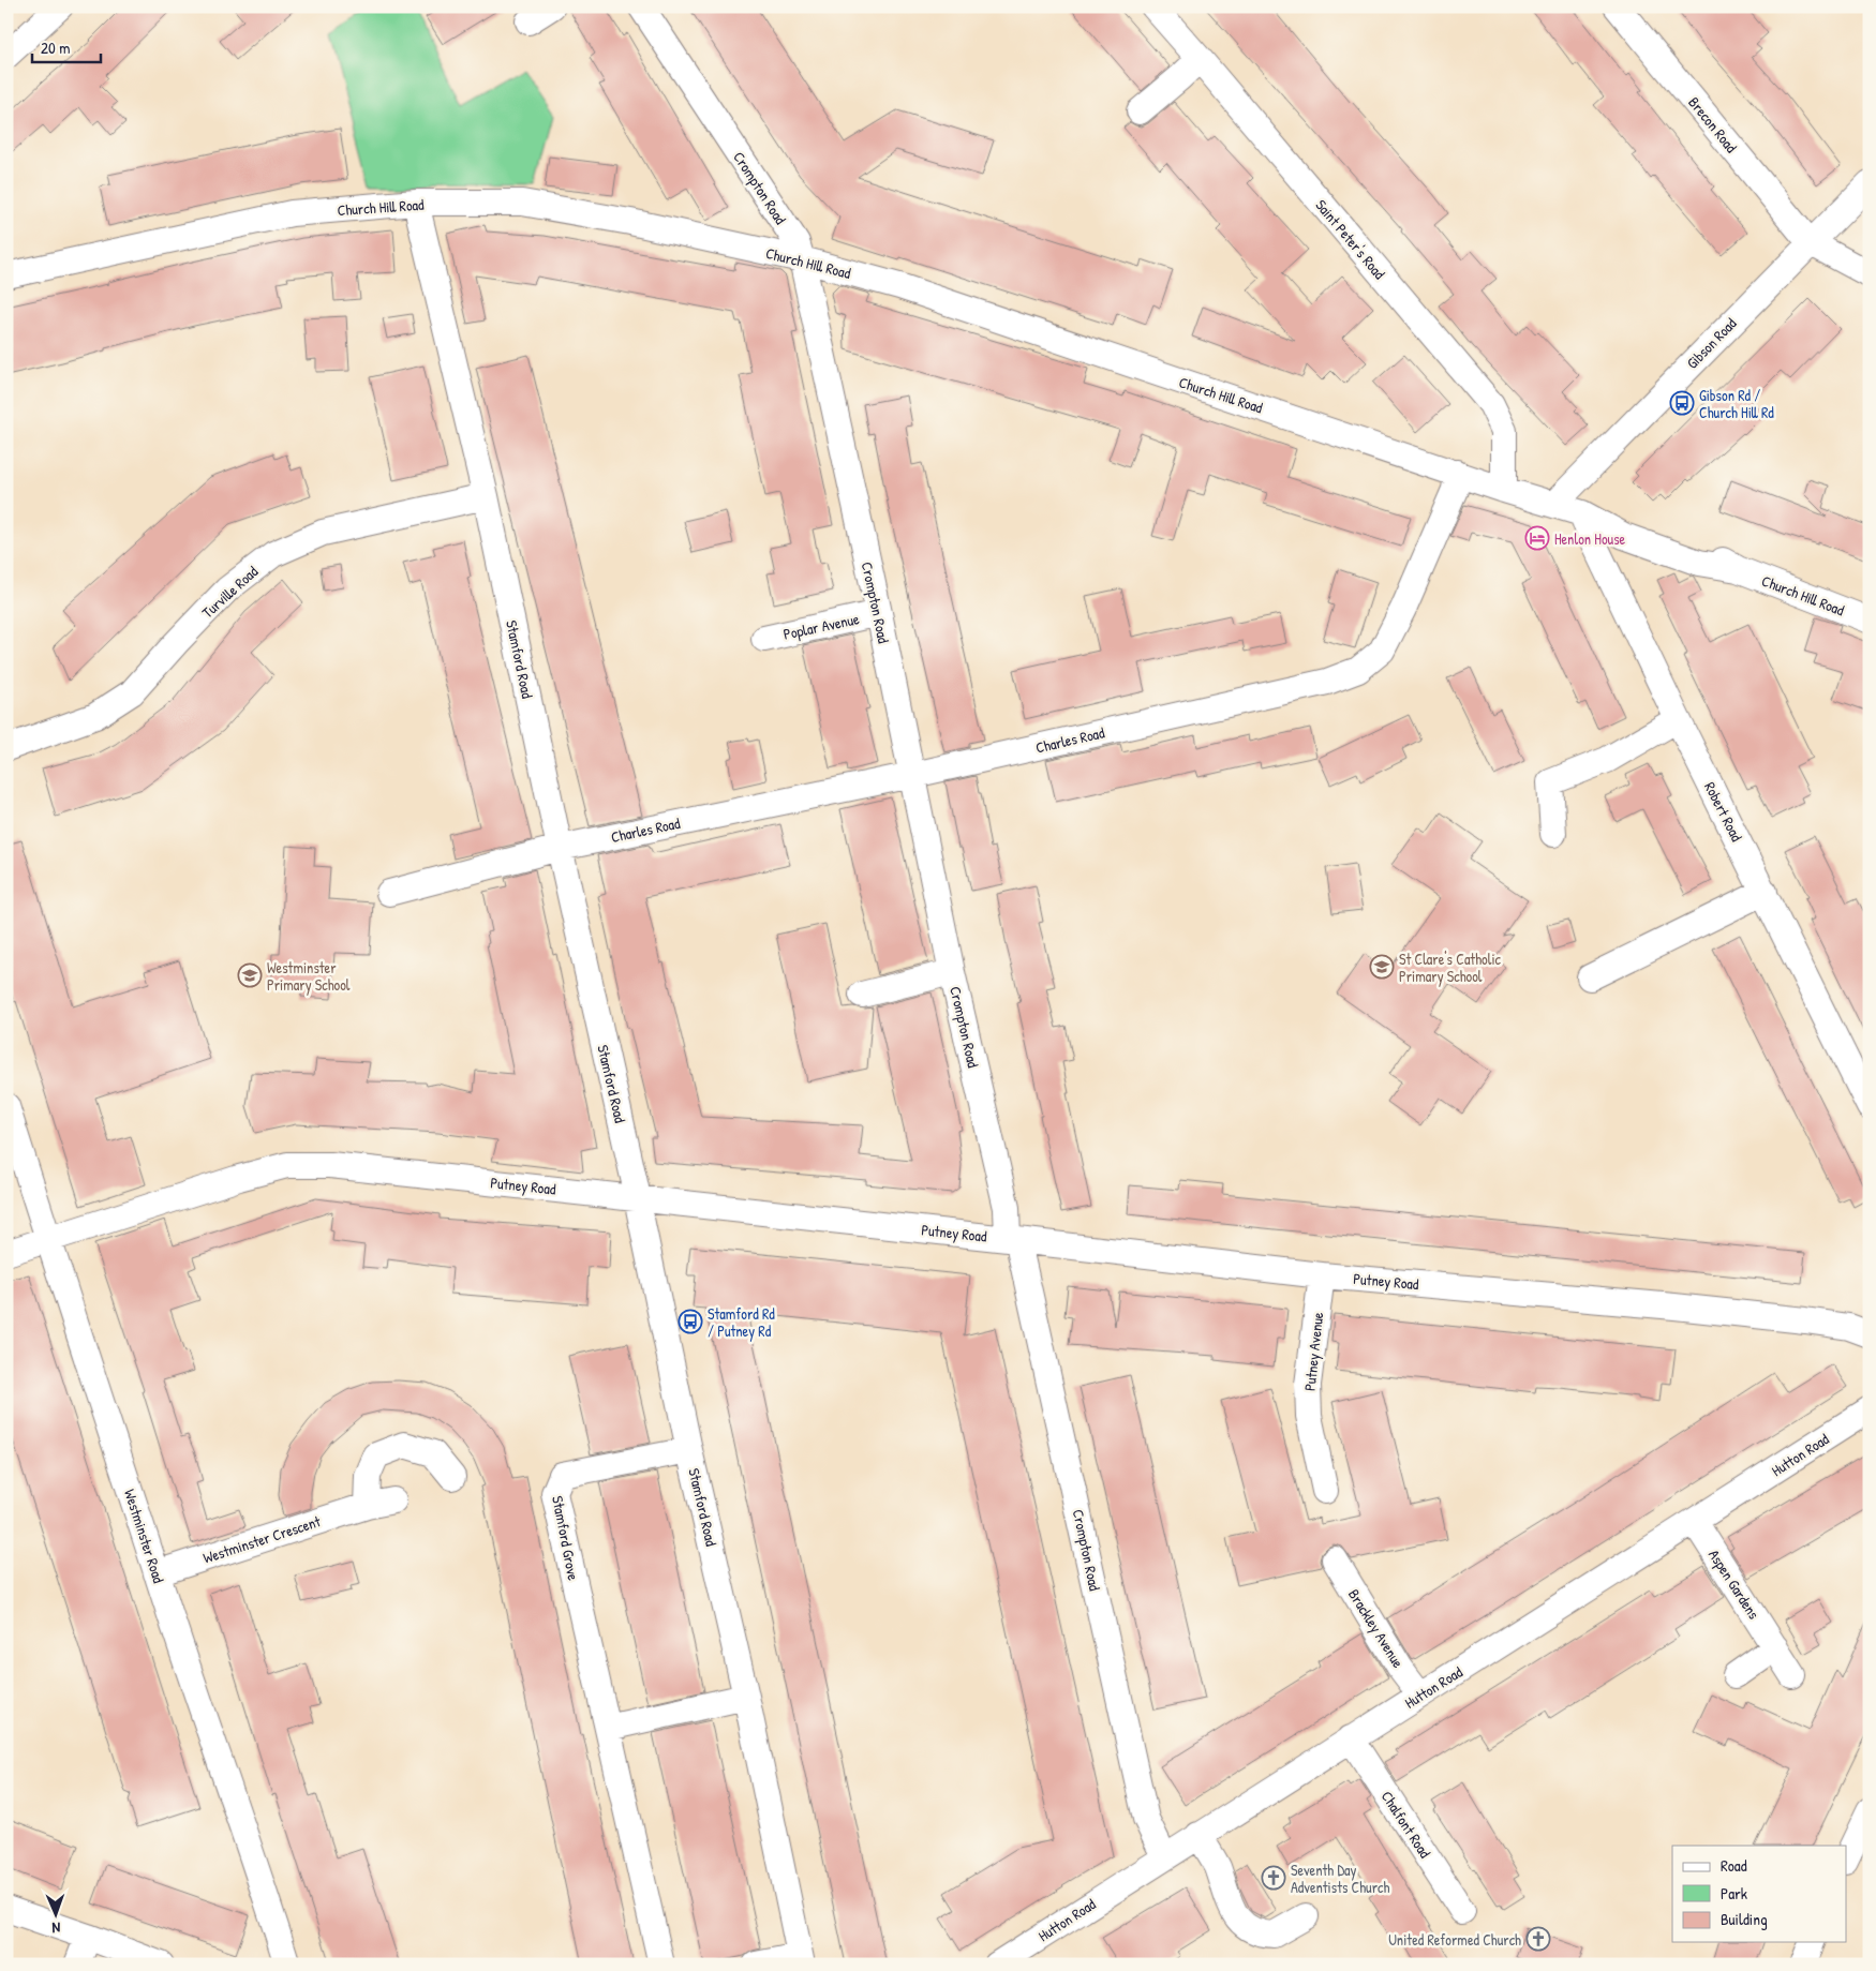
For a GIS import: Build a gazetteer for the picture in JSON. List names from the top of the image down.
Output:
{
  "streets": {
    "street": [
      "Brecon Road",
      "Crompton Road",
      "Church Hill Road",
      "Saint Peter's Road",
      "Gibson Road",
      "Turville Road",
      "Poplar Avenue",
      "Stamford Road",
      "Charles Road",
      "Robert Road",
      "Putney Road",
      "Putney Avenue",
      "Hutton Road",
      "Westminster Road",
      "Stamford Grove",
      "Westminster Crescent",
      "Aspen Gardens",
      "Brackley Avenue",
      "Chalfont Road"
    ]
  },
  "crossings": [
    ["Brecon Road", "Gibson Road"],
    ["Crompton Road", "Church Hill Road"],
    ["Crompton Road", "Poplar Avenue"],
    ["Crompton Road", "Charles Road"],
    ["Crompton Road", "Putney Road"],
    ["Crompton Road", "Hutton Road"],
    ["Church Hill Road", "Saint Peter's Road"],
    ["Church Hill Road", "Gibson Road"],
    ["Church Hill Road", "Stamford Road"],
    ["Church Hill Road", "Charles Road"],
    ["Church Hill Road", "Robert Road"],
    ["Turville Road", "Stamford Road"],
    ["Stamford Road", "Charles Road"],
    ["Stamford Road", "Putney Road"],
    ["Stamford Road", "Stamford Grove"],
    ["Putney Road", "Putney Avenue"],
    ["Putney Road", "Westminster Road"],
    ["Hutton Road", "Aspen Gardens"],
    ["Hutton Road", "Brackley Avenue"],
    ["Hutton Road", "Chalfont Road"],
    ["Westminster Road", "Westminster Crescent"]
  ],
  "places": {
    "bus stop": ["Gibson Rd / Church Hill Rd", "Stamford Rd / Putney Rd"],
    "hotel": ["Henlon House"],
    "school or university": ["St Clare's Catholic Primary School", "Westminster Primary School"],
    "church": ["Seventh Day Adventists Church", "United Reformed Church"]
  },
  "legend": ["Road", "Park", "Building"],
  "scale_bar": "20 m",
  "north": "bottom"
}
